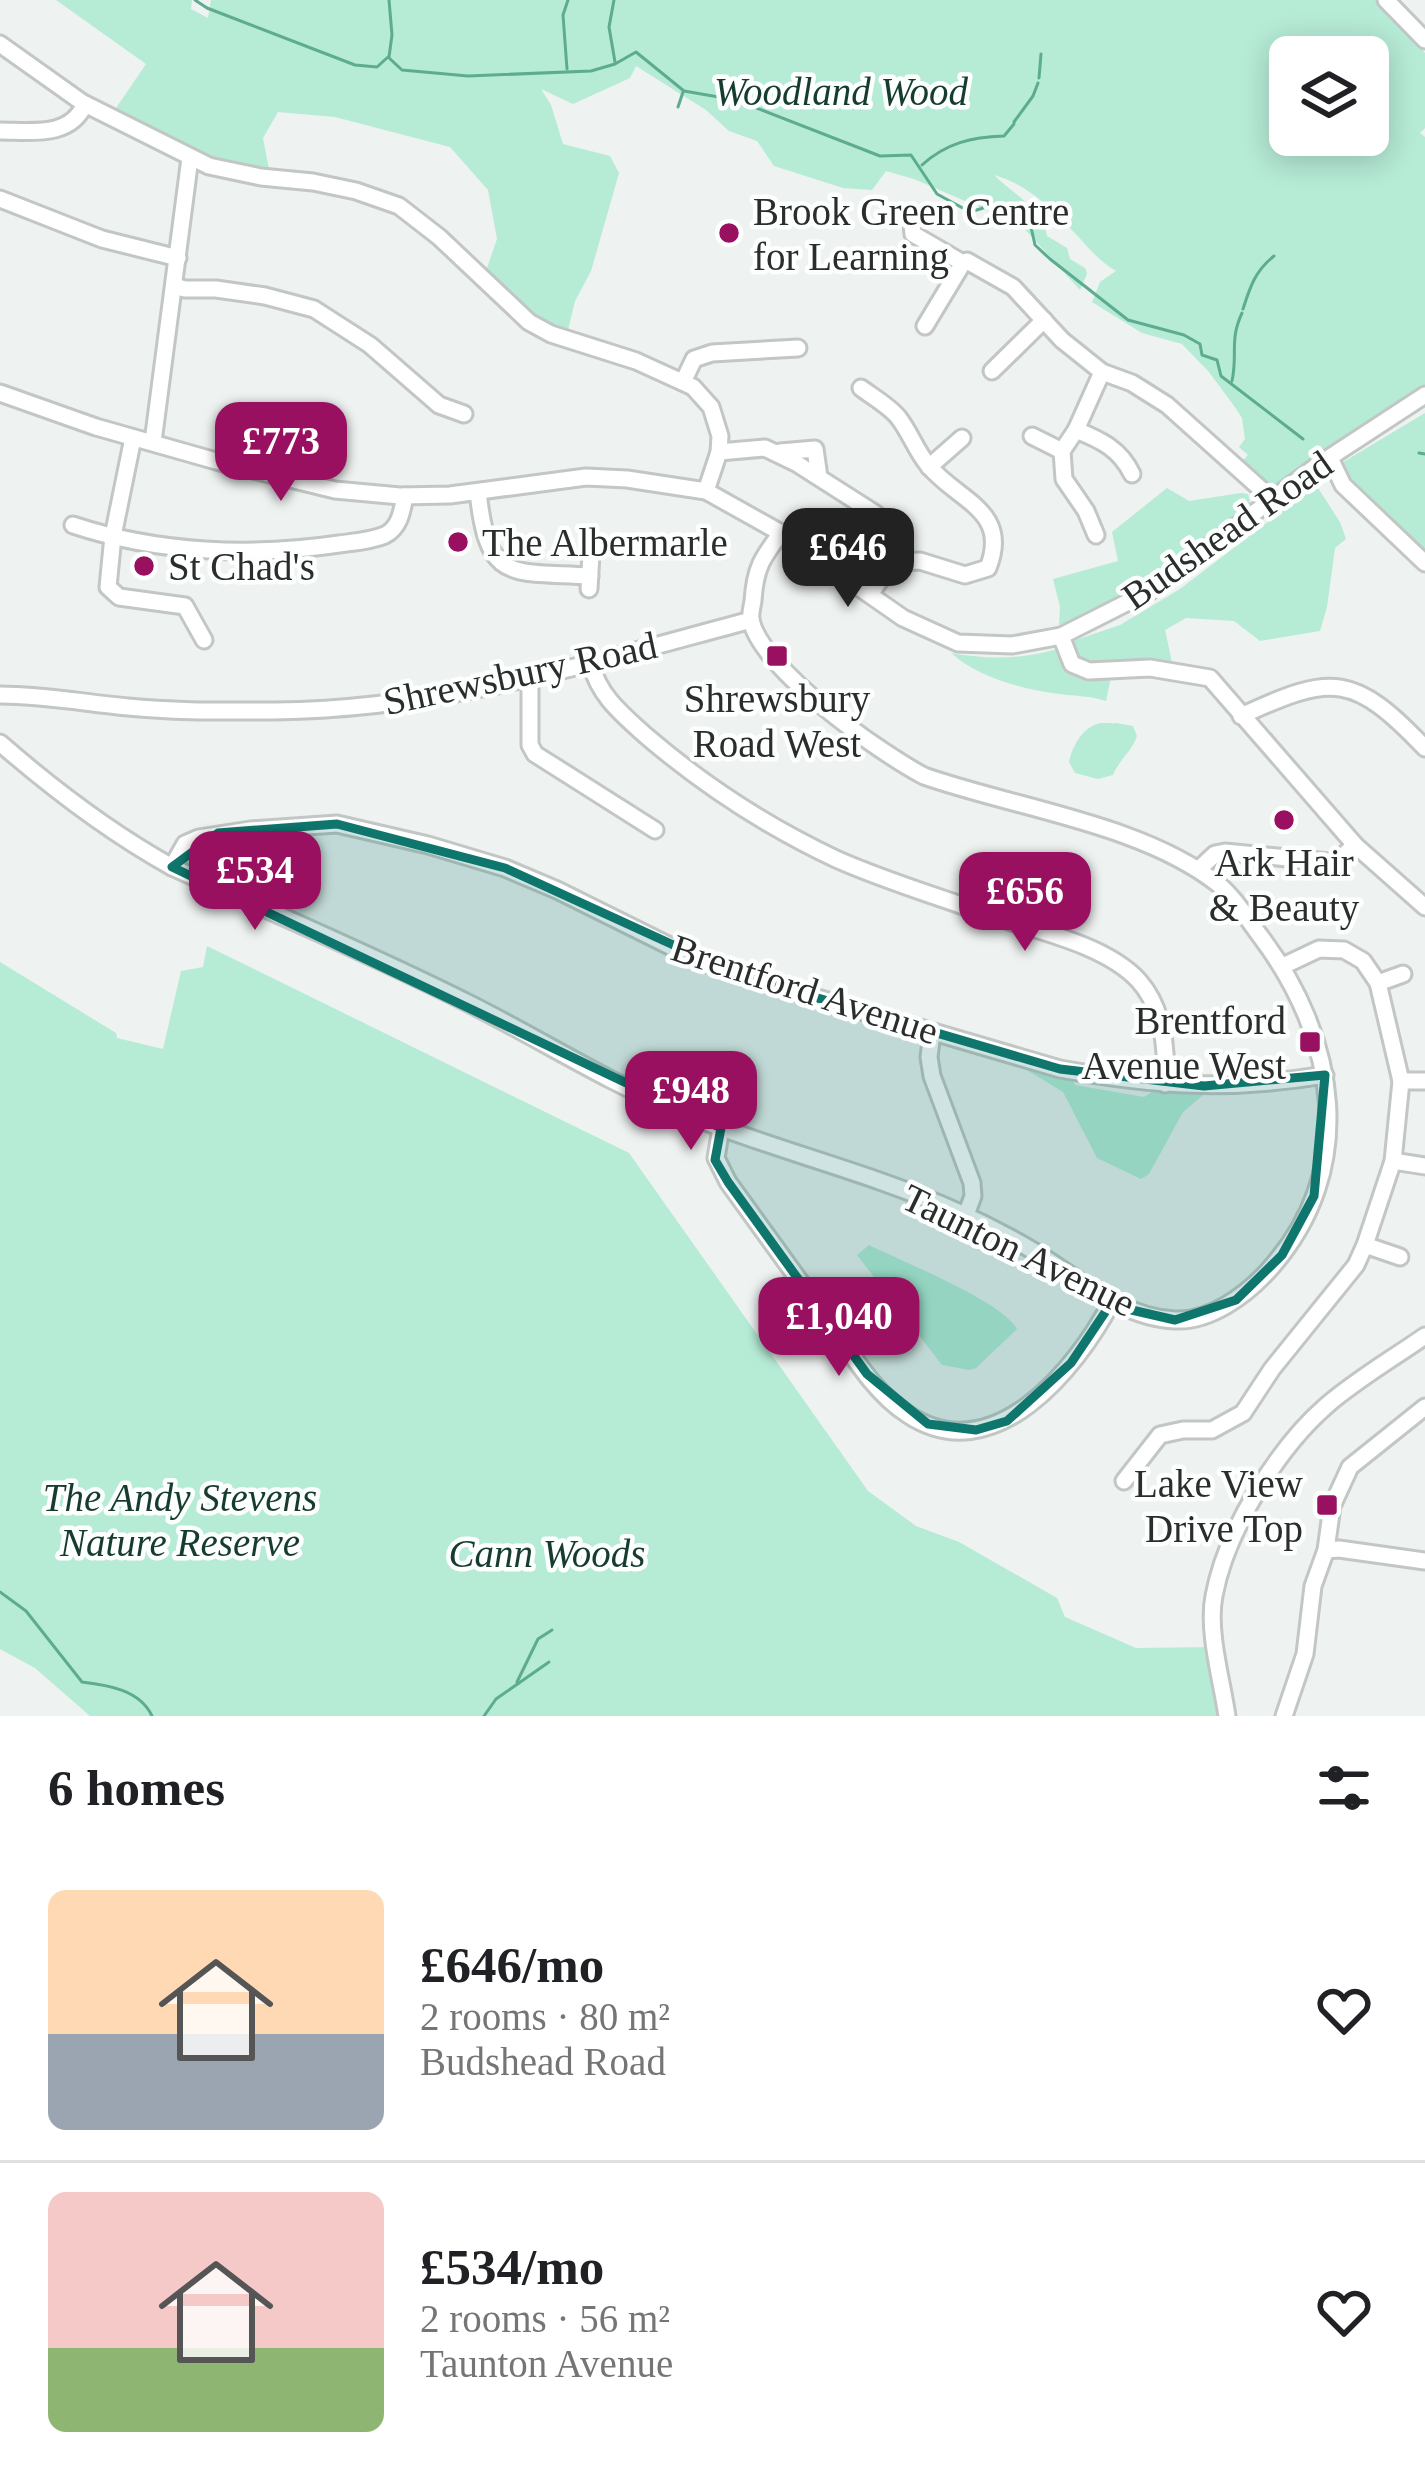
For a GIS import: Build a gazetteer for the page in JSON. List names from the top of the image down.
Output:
{
  "streets": {
    "street": [
      "Budshead Road",
      "Shrewsbury Road",
      "Brentford Avenue",
      "Taunton Avenue"
    ]
  },
  "crossings": [
    ["Shrewsbury Road", "Taunton Avenue"],
    ["Brentford Avenue", "Taunton Avenue"]
  ],
  "parks": ["Woodland Wood", "The Andy Stevens Nature Reserve", "Cann Woods"],
  "places": {
    "other": [
      "Brook Green Centre for Learning",
      "The Albermarle",
      "St Chad's",
      "Ark Hair & Beauty"
    ],
    "transit": ["Shrewsbury Road West", "Brentford Avenue West", "Lake View Drive Top"]
  },
  "page": {
    "price": [
      "£773",
      "£646",
      "£534",
      "£656",
      "£948",
      "£1,040"
    ],
    "heading": "6 homes",
    "list": [
      {
        "name": "£646/mo",
        "note": "2 rooms · 80 m² · Budshead Road"
      },
      {
        "name": "£534/mo",
        "note": "2 rooms · 56 m² · Taunton Avenue"
      }
    ]
  }
}
